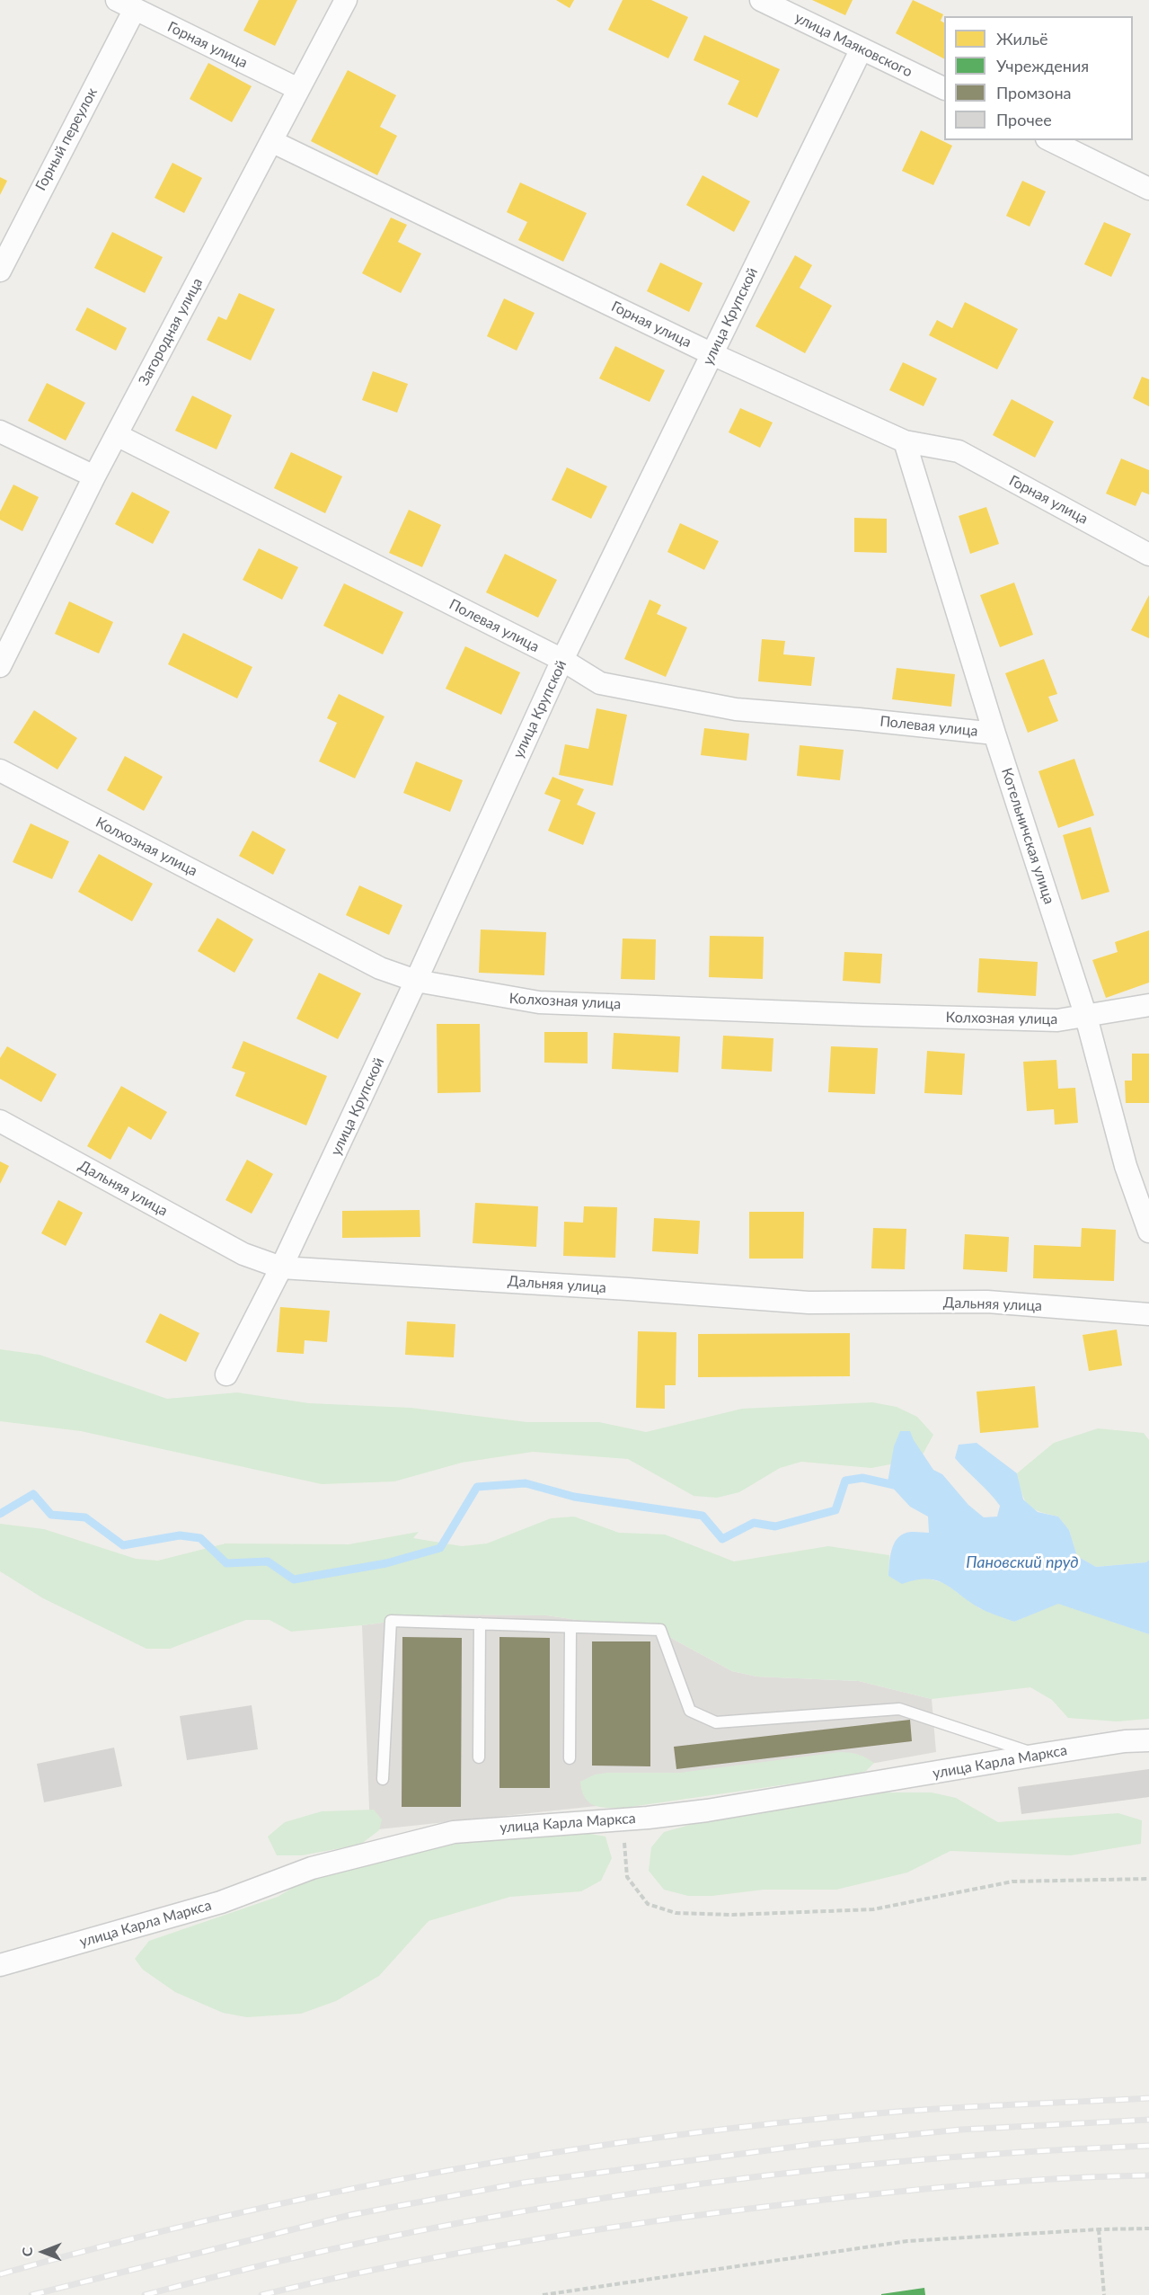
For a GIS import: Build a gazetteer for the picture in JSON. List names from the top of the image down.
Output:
{
  "streets": {
    "street": [
      "Горная улица",
      "улица Маяковского",
      "Горный переулок",
      "улица Крупской",
      "Загородная улица",
      "Полевая улица",
      "Котельничская улица",
      "Колхозная улица",
      "Дальняя улица",
      "улица Карла Маркса"
    ]
  },
  "crossings": [
    ["Горная улица", "Горный переулок"],
    ["Горная улица", "улица Крупской"],
    ["Горная улица", "Загородная улица"],
    ["Горная улица", "Котельничская улица"],
    ["улица Маяковского", "улица Крупской"],
    ["улица Крупской", "Полевая улица"],
    ["улица Крупской", "Колхозная улица"],
    ["улица Крупской", "Дальняя улица"],
    ["Загородная улица", "Полевая улица"],
    ["Полевая улица", "Котельничская улица"],
    ["Котельничская улица", "Колхозная улица"]
  ],
  "water": ["Пановский пруд"],
  "legend": [
    "Жильё",
    "Учреждения",
    "Промзона",
    "Прочее"
  ],
  "north": "left"
}
